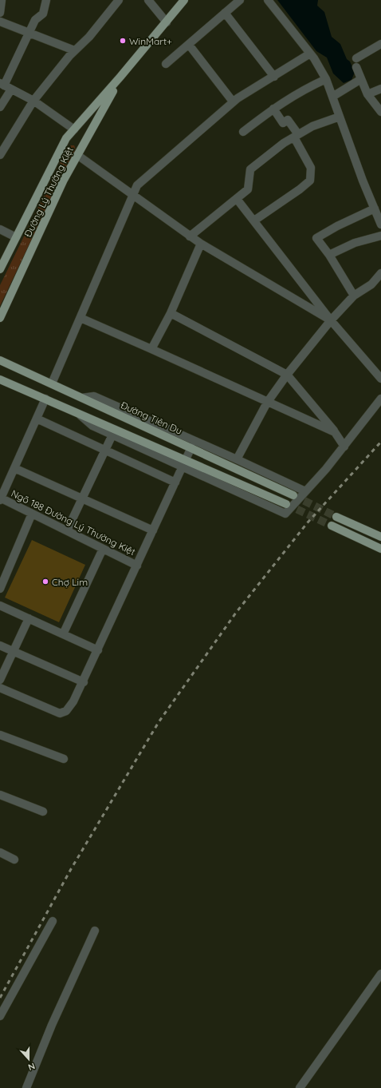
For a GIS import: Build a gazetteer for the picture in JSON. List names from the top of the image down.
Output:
{
  "streets": {
    "main road": ["Đường Lý Thường Kiệt", "Đường Tiên Du"],
    "street": ["Ngõ 188 Đường Lý Thường Kiệt"]
  },
  "places": ["WinMart+", "Chợ Lim"],
  "north": "bottom"
}
